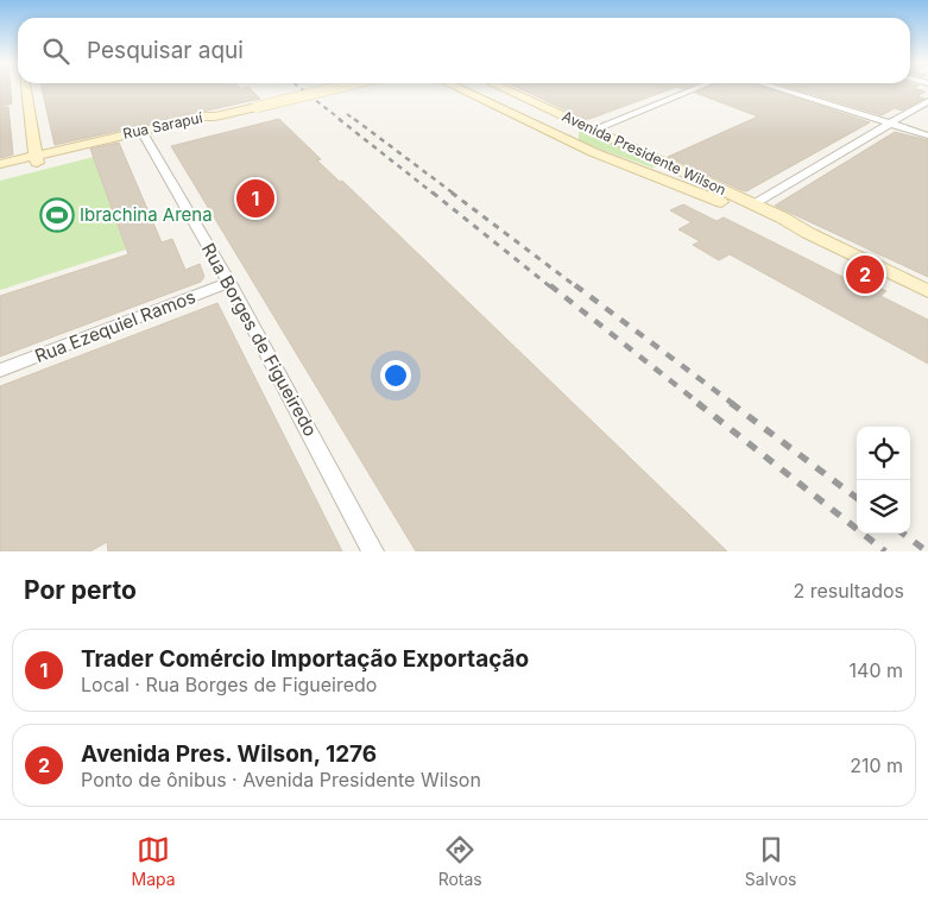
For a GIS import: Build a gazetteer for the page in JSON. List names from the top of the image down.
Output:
{
  "streets": {
    "main road": ["Rua Sarapuí", "Avenida Presidente Wilson"],
    "street": ["Rua Ezequiel Ramos", "Rua Borges de Figueiredo"]
  },
  "crossings": [
    ["Rua Sarapuí", "Rua Borges de Figueiredo"],
    ["Rua Ezequiel Ramos", "Rua Borges de Figueiredo"]
  ],
  "places": {
    "sports": ["Ibrachina Arena"]
  },
  "page": {
    "search": "Pesquisar aqui",
    "pins": ["1", "2"],
    "heading": ["Por perto", "2 resultados"],
    "list": [
      {
        "mark": "1",
        "name": "Trader Comércio Importação Exportação",
        "note": "Local · Rua Borges de Figueiredo",
        "value": "140 m"
      },
      {
        "mark": "2",
        "name": "Avenida Pres. Wilson, 1276",
        "note": "Ponto de ônibus · Avenida Presidente Wilson",
        "value": "210 m"
      }
    ],
    "nav": ["Mapa", "Rotas", "Salvos"]
  }
}
